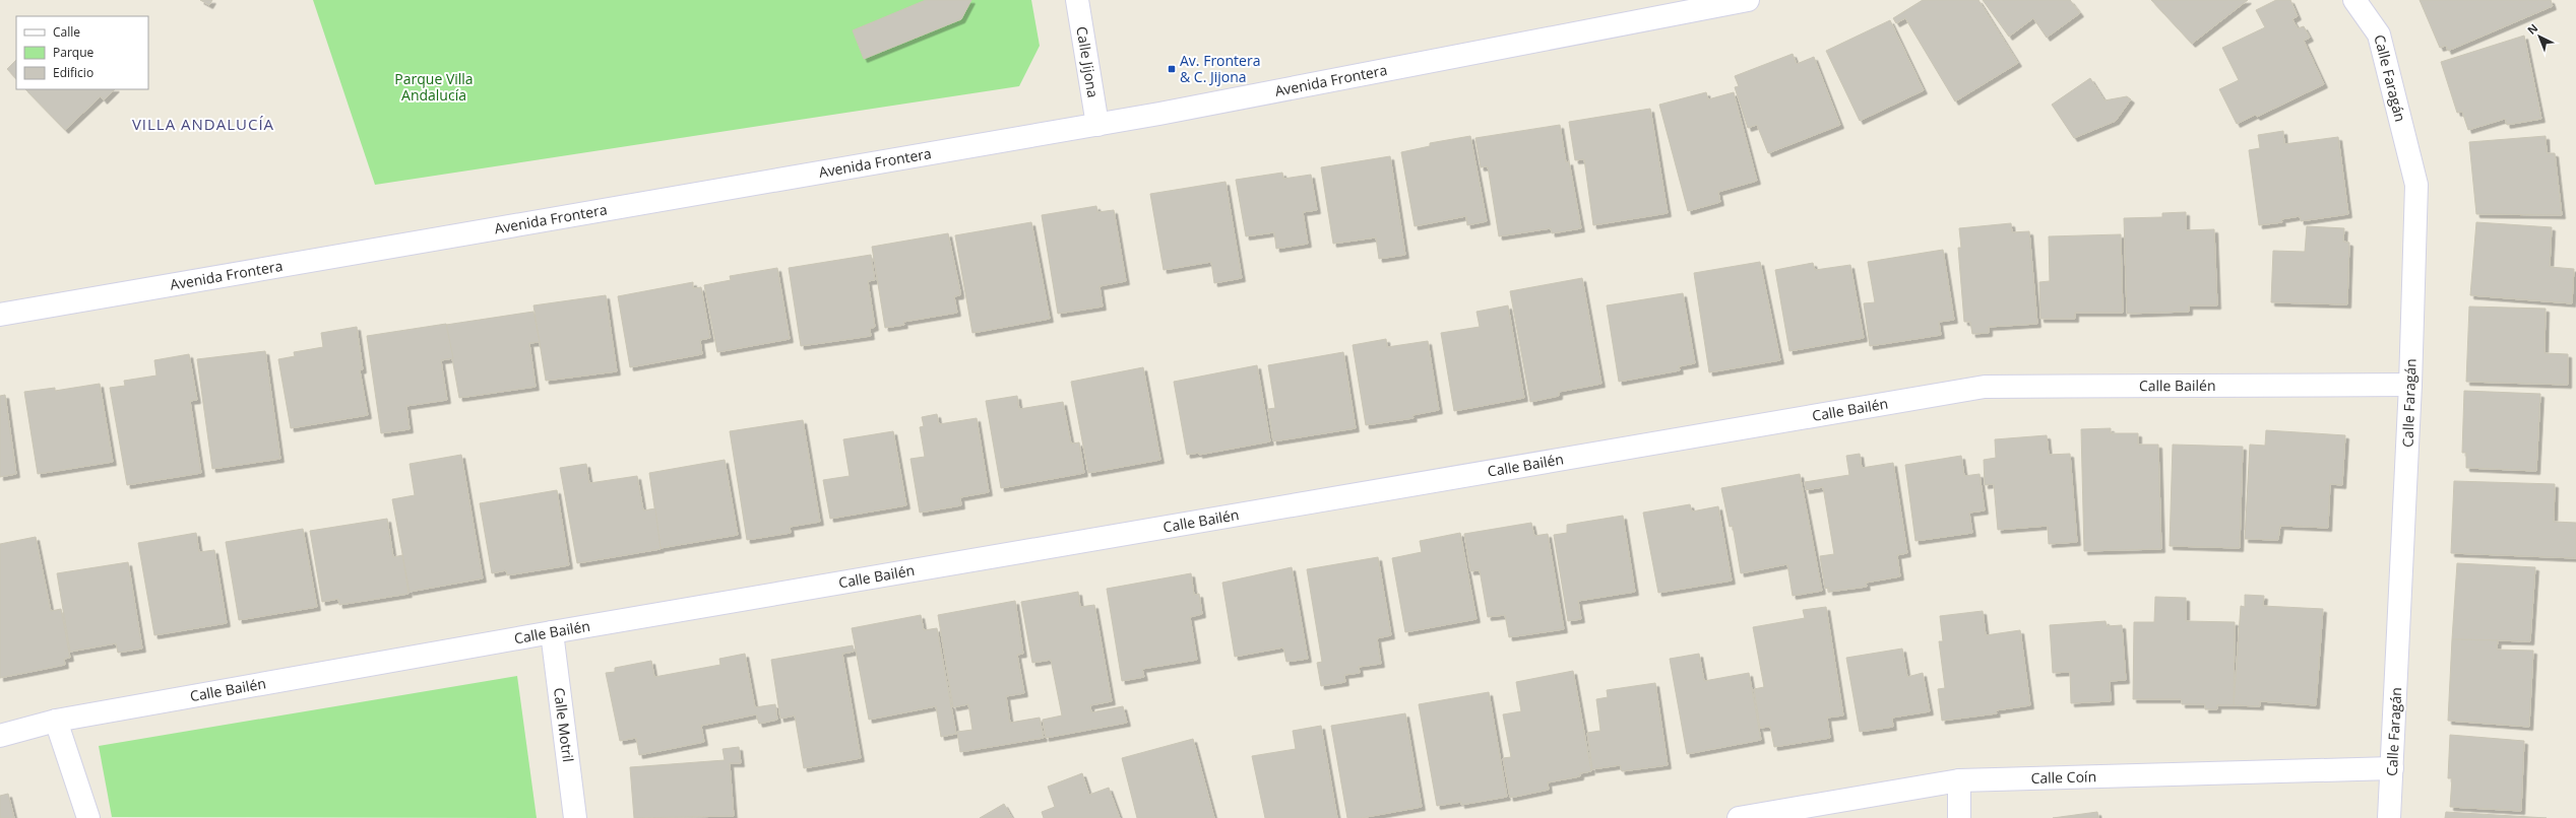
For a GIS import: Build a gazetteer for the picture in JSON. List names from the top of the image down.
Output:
{
  "streets": {
    "street": [
      "Calle Jijona",
      "Calle Faragán",
      "Avenida Frontera",
      "Calle Bailén",
      "Calle Motril",
      "Calle Coín"
    ]
  },
  "crossings": [
    ["Calle Jijona", "Avenida Frontera"],
    ["Calle Faragán", "Calle Bailén"],
    ["Calle Faragán", "Calle Coín"],
    ["Calle Bailén", "Calle Motril"]
  ],
  "districts": ["VILLA ANDALUCÍA"],
  "parks": ["Parque Villa Andalucía"],
  "places": {
    "transit": ["Av. Frontera & C. Jijona"]
  },
  "legend": ["Calle", "Parque", "Edificio"],
  "north": "top left"
}
